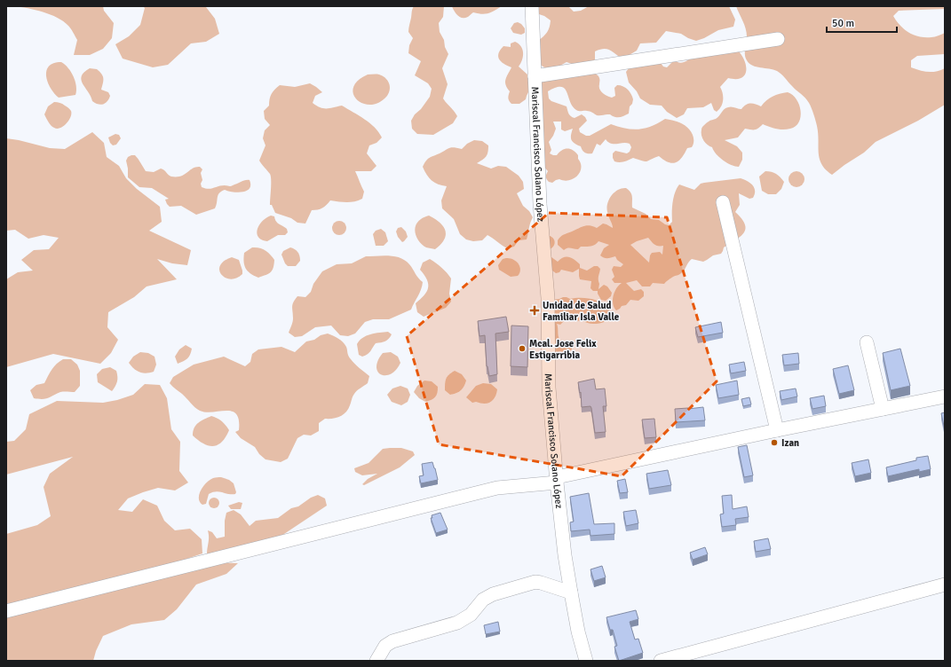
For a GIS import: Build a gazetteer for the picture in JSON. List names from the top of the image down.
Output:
{
  "streets": {
    "street": ["Mariscal Francisco Solano López"]
  },
  "places": {
    "health": ["Unidad de Salud Familiar Isla Valle"],
    "other": ["Mcal. Jose Felix Estigarribia", "Izan"]
  },
  "scale_bar": "50 m"
}
